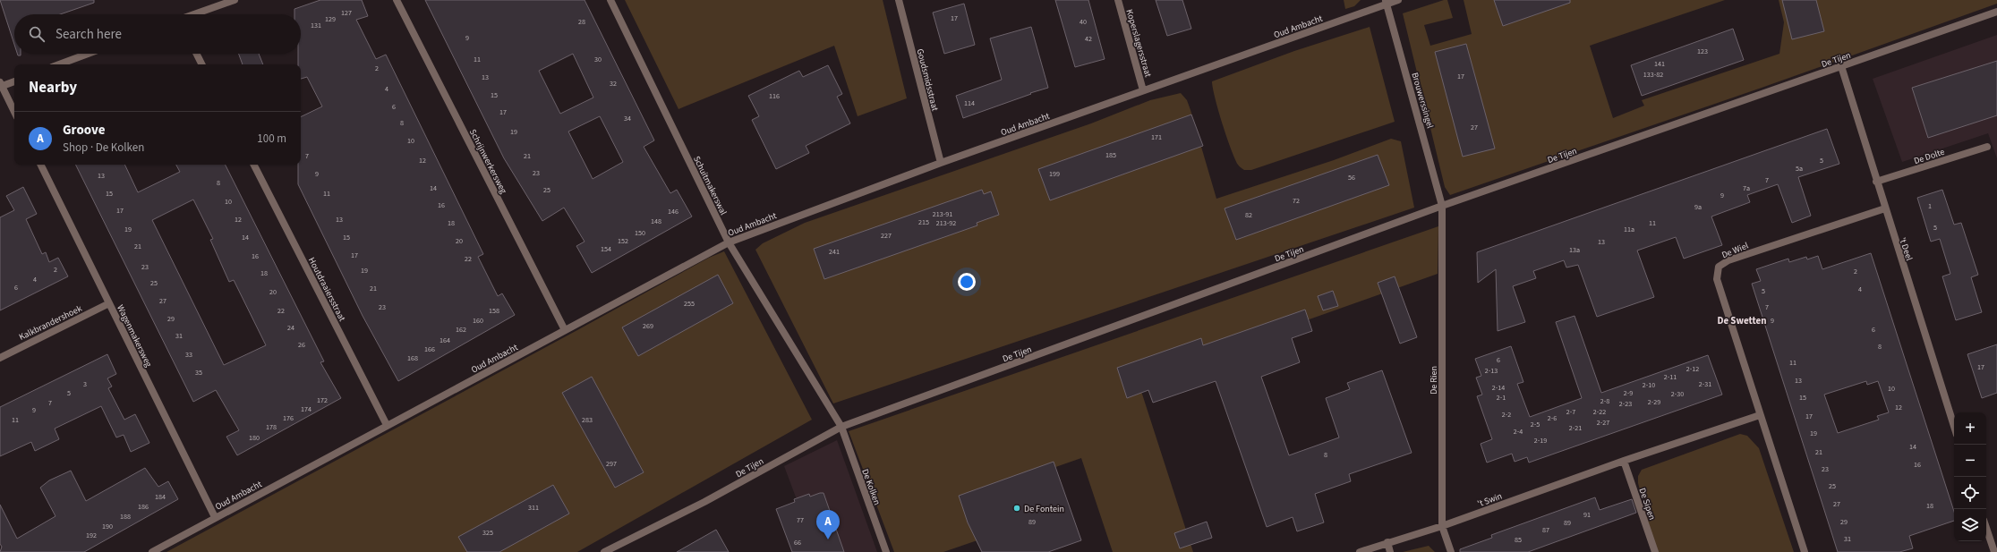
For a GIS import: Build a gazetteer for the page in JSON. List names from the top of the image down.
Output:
{
  "streets": {
    "street": [
      "Oud Ambacht",
      "Koperslagersstraat",
      "De Tijen",
      "Goudsmidsstraat",
      "Brouwerssingel",
      "De Dolte",
      "Schrijnwerkersweg",
      "Schuitmakerswal",
      "'t Deel",
      "De Wiel",
      "Houtdraaiersstraat",
      "Kalkbrandershoek",
      "Wagenmakersweg",
      "De Rien",
      "De Kolken",
      "'t Swin",
      "De Sipen"
    ]
  },
  "crossings": [
    ["Oud Ambacht", "Koperslagersstraat"],
    ["Oud Ambacht", "Goudsmidsstraat"],
    ["Oud Ambacht", "Brouwerssingel"],
    ["Oud Ambacht", "Schrijnwerkersweg"],
    ["Oud Ambacht", "Schuitmakerswal"],
    ["Oud Ambacht", "Houtdraaiersstraat"],
    ["Oud Ambacht", "Wagenmakersweg"],
    ["De Tijen", "Brouwerssingel"],
    ["De Tijen", "Schuitmakerswal"],
    ["De Tijen", "'t Deel"],
    ["De Tijen", "De Rien"],
    ["De Tijen", "De Kolken"],
    ["Brouwerssingel", "De Rien"],
    ["De Dolte", "'t Deel"],
    ["Schuitmakerswal", "De Kolken"],
    ["'t Deel", "De Wiel"],
    ["Kalkbrandershoek", "Wagenmakersweg"],
    ["De Rien", "'t Swin"],
    ["'t Swin", "De Sipen"]
  ],
  "districts": ["De Swetten"],
  "places": ["De Fontein"],
  "house_numbers": [
    "127",
    "17",
    "129",
    "28",
    "40",
    "131",
    "9",
    "42",
    "123",
    "11",
    "30",
    "141",
    "2",
    "133-82",
    "17",
    "13",
    "32",
    "4",
    "15",
    "116",
    "114",
    "6",
    "17",
    "34",
    "8",
    "27",
    "19",
    "171",
    "10",
    "185",
    "7",
    "21",
    "12",
    "5",
    "5a",
    "23",
    "9",
    "199",
    "13",
    "56",
    "7",
    "8",
    "14",
    "7a",
    "25",
    "15",
    "11",
    "9",
    "72",
    "10",
    "16",
    "1",
    "9a",
    "17",
    "146",
    "213-91",
    "82",
    "12",
    "13",
    "148",
    "215",
    "18",
    "213-92",
    "11",
    "5",
    "19",
    "11a",
    "150",
    "227",
    "14",
    "15",
    "20",
    "152",
    "13",
    "21",
    "154",
    "13a",
    "241",
    "17",
    "16",
    "22",
    "23",
    "2",
    "19",
    "2",
    "18",
    "4",
    "25",
    "6",
    "21",
    "4",
    "5",
    "20",
    "27",
    "255",
    "23",
    "7",
    "22",
    "158",
    "29",
    "160",
    "9",
    "269",
    "24",
    "162",
    "6",
    "31",
    "164",
    "26",
    "8",
    "166",
    "33",
    "168",
    "6",
    "11",
    "17",
    "2-12",
    "2-13",
    "35",
    "2-11",
    "13",
    "3",
    "2-31",
    "2-10",
    "2-14",
    "10",
    "5",
    "2-9",
    "2-30",
    "2-1",
    "15",
    "172",
    "2-8",
    "2-29",
    "7",
    "2-23",
    "12",
    "174",
    "9",
    "2-7",
    "2-22",
    "2-2",
    "17",
    "176",
    "2-6",
    "11",
    "283",
    "2-27",
    "2-5",
    "178",
    "2-21",
    "2-4",
    "19",
    "180",
    "2-19",
    "14",
    "21",
    "8",
    "297",
    "16",
    "23",
    "25",
    "184",
    "27",
    "18",
    "186",
    "311",
    "91",
    "188",
    "77",
    "89",
    "29",
    "89",
    "190",
    "87",
    "325",
    "192",
    "31",
    "85",
    "66"
  ],
  "page": {
    "search": "Search here",
    "heading": "Nearby",
    "list": [
      {
        "mark": "A",
        "name": "Groove",
        "note": "Shop · De Kolken",
        "value": "100 m"
      }
    ],
    "map_buttons": ["+", "−"],
    "pins": "A"
  }
}
